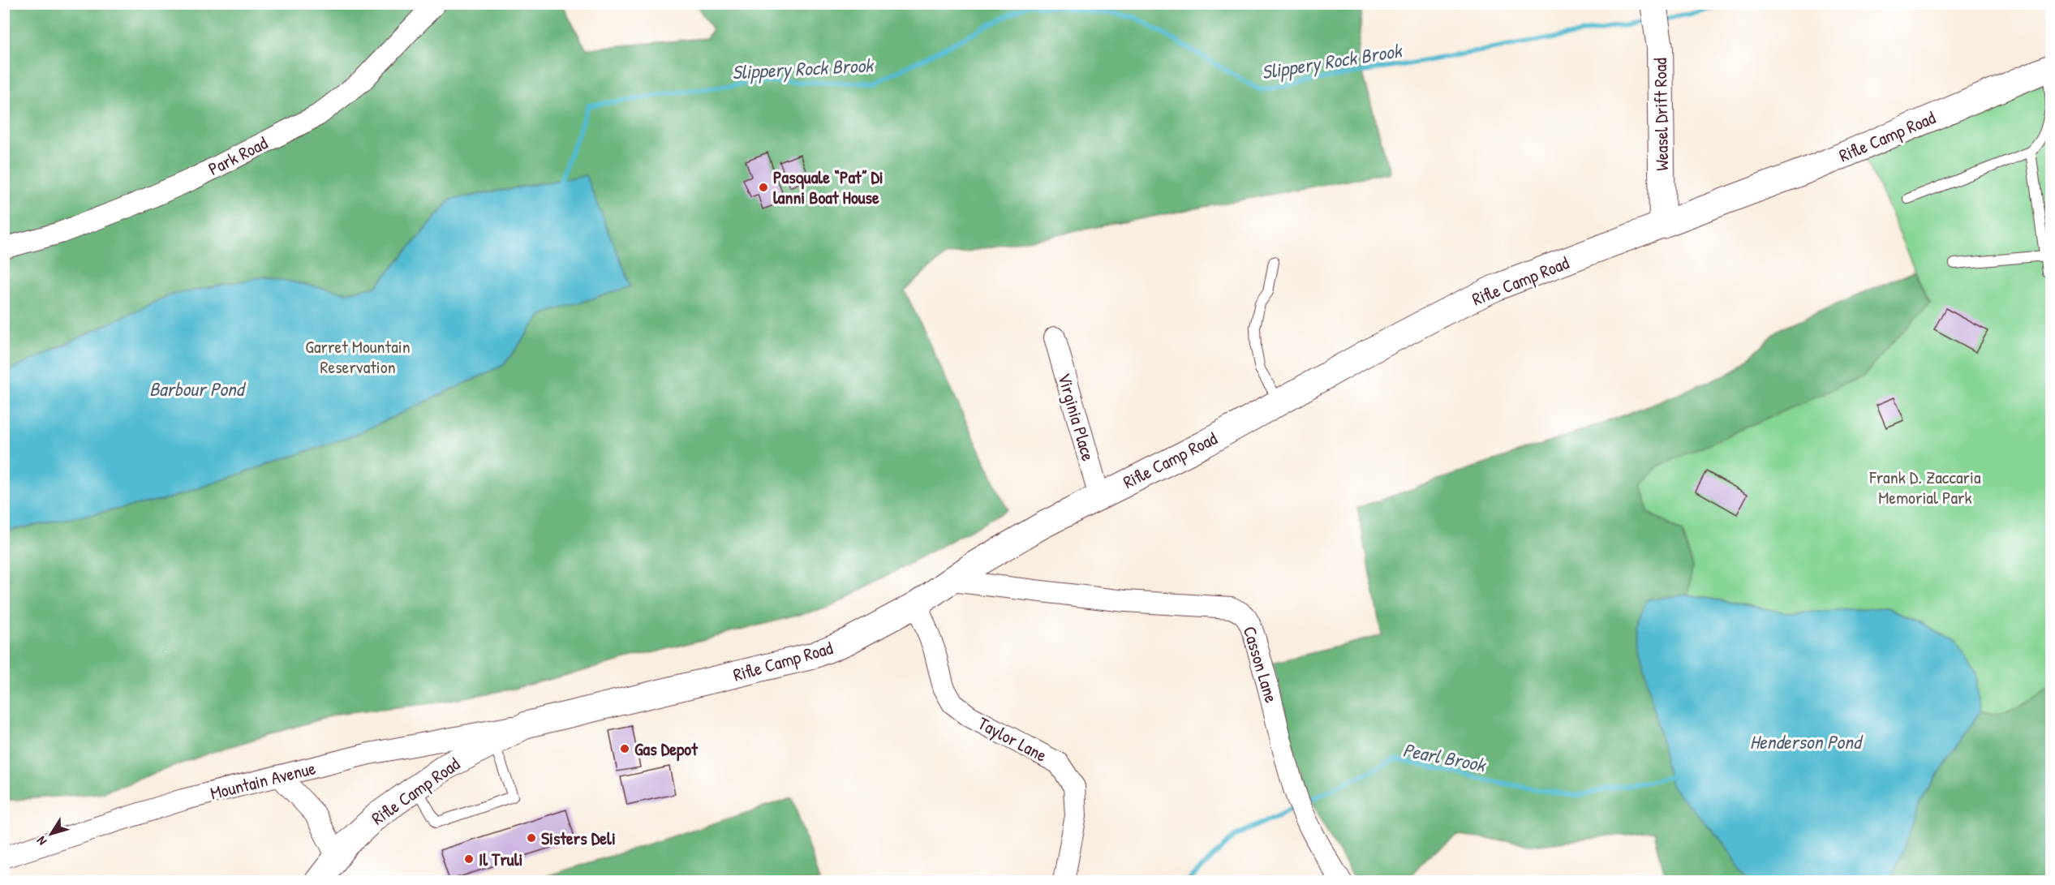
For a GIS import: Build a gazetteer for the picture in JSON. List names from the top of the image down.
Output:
{
  "streets": {
    "street": [
      "Weasel Drift Road",
      "Rifle Camp Road",
      "Park Road",
      "Virginia Place",
      "Casson Lane",
      "Taylor Lane",
      "Mountain Avenue"
    ]
  },
  "crossings": [
    ["Weasel Drift Road", "Rifle Camp Road"],
    ["Rifle Camp Road", "Virginia Place"],
    ["Rifle Camp Road", "Casson Lane"],
    ["Rifle Camp Road", "Taylor Lane"],
    ["Rifle Camp Road", "Mountain Avenue"]
  ],
  "water": [
    "Slippery Rock Brook",
    "Barbour Pond",
    "Henderson Pond",
    "Pearl Brook"
  ],
  "parks": ["Garret Mountain Reservation", "Frank D. Zaccaria Memorial Park"],
  "places": [
    "Pasquale “Pat” Di lanni Boat House",
    "Gas Depot",
    "Sisters Deli",
    "Il Truli"
  ],
  "north": "bottom left"
}
